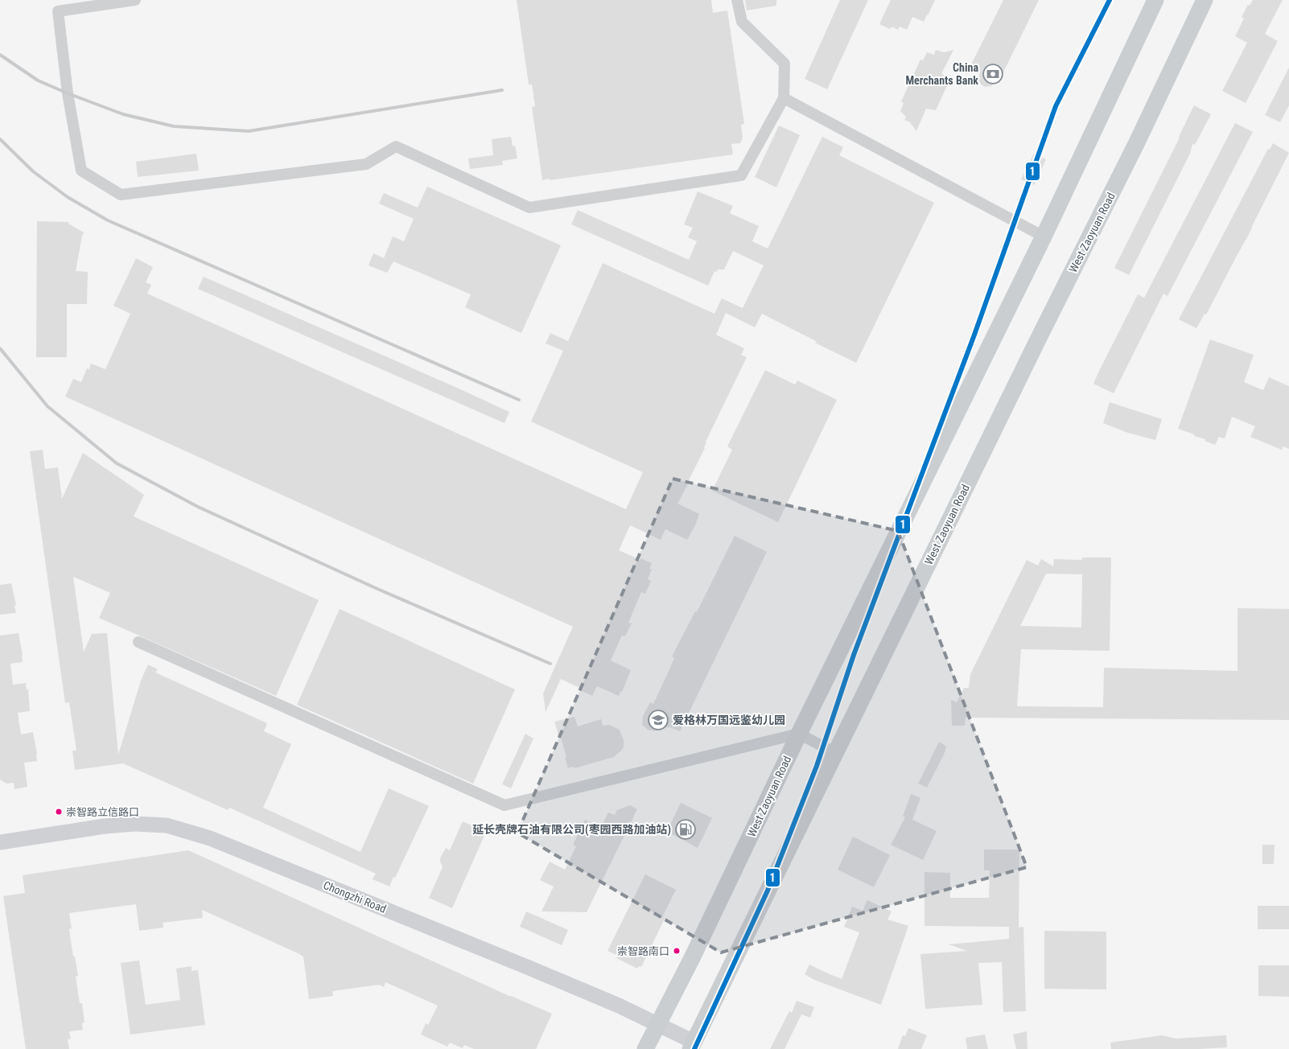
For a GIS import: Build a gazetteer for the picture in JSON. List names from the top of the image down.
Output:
{
  "streets": {
    "main road": ["West Zaoyuan Road"],
    "street": ["Chongzhi Road"]
  },
  "crossings": [
    ["West Zaoyuan Road", "Chongzhi Road"]
  ],
  "places": {
    "bank": ["China Merchants Bank"],
    "school or university": ["爱格林万国远鉴幼儿园"],
    "other": ["崇智路立信路口", "崇智路南口"],
    "fuel station": ["延长壳牌石油有限公司(枣园西路加油站)"]
  },
  "lines": ["transit line 1"]
}
